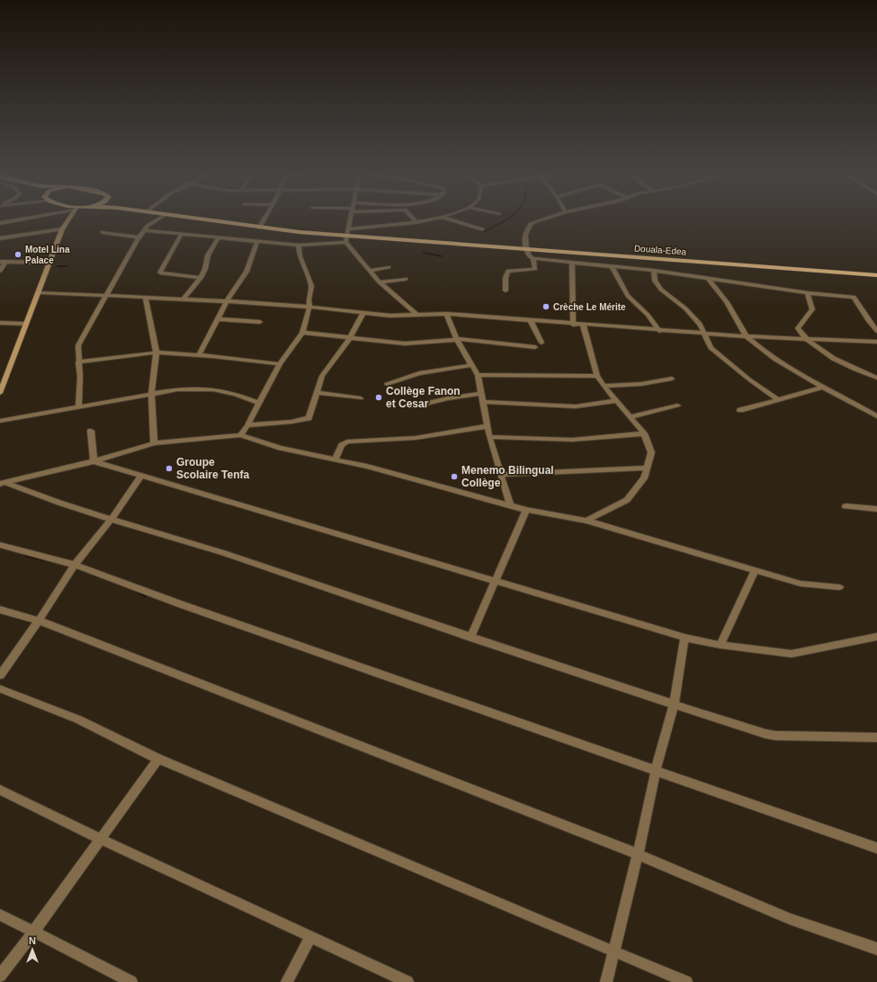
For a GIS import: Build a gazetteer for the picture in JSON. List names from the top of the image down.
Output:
{
  "streets": {
    "highway": ["Douala-Edea"]
  },
  "places": [
    "Motel Lina Palace",
    "Crèche Le Mérite",
    "Collège Fanon et Cesar",
    "Groupe Scolaire Tenfa",
    "Menemo Bilingual Collège"
  ],
  "north": "top"
}
